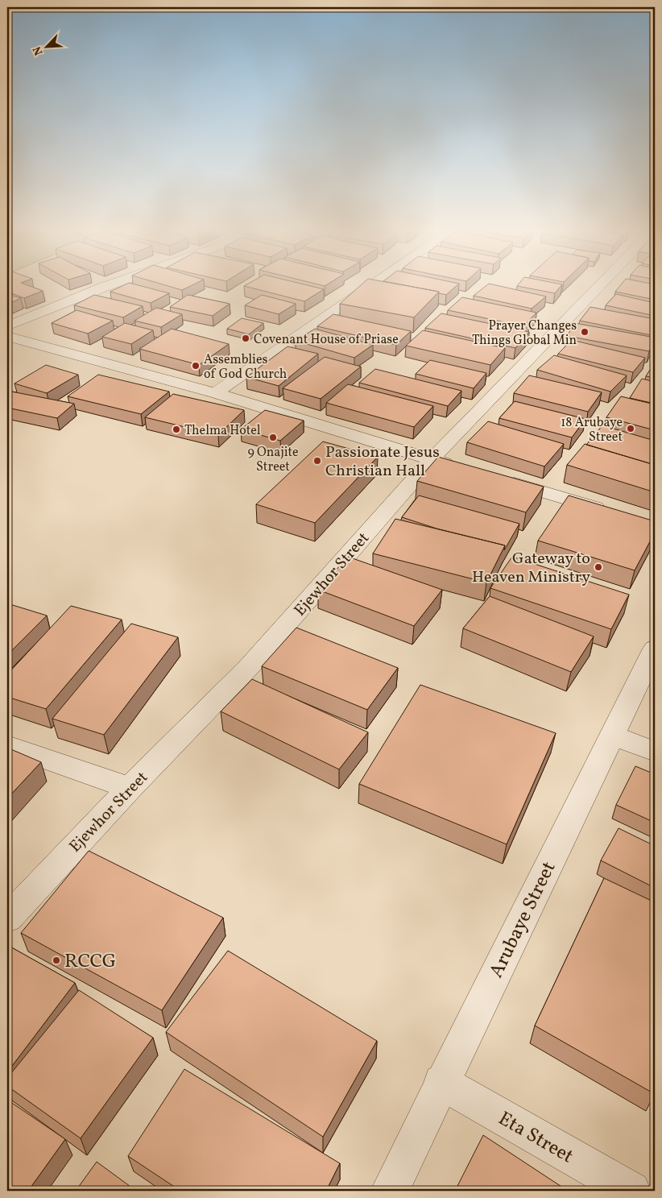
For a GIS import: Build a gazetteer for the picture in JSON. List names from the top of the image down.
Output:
{
  "streets": {
    "street": ["Ejewhor Street", "Arubaye Street", "Eta Street"]
  },
  "crossings": [
    ["Arubaye Street", "Eta Street"]
  ],
  "places": [
    "Prayer Changes Things Global Min",
    "Covenant House of Priase",
    "Assemblies of God Church",
    "18 Arubaye Street",
    "Thelma Hotel",
    "9 Onajite Street",
    "Passionate Jesus Christian Hall",
    "Gateway to Heaven Ministry",
    "RCCG"
  ],
  "north": "bottom left"
}
